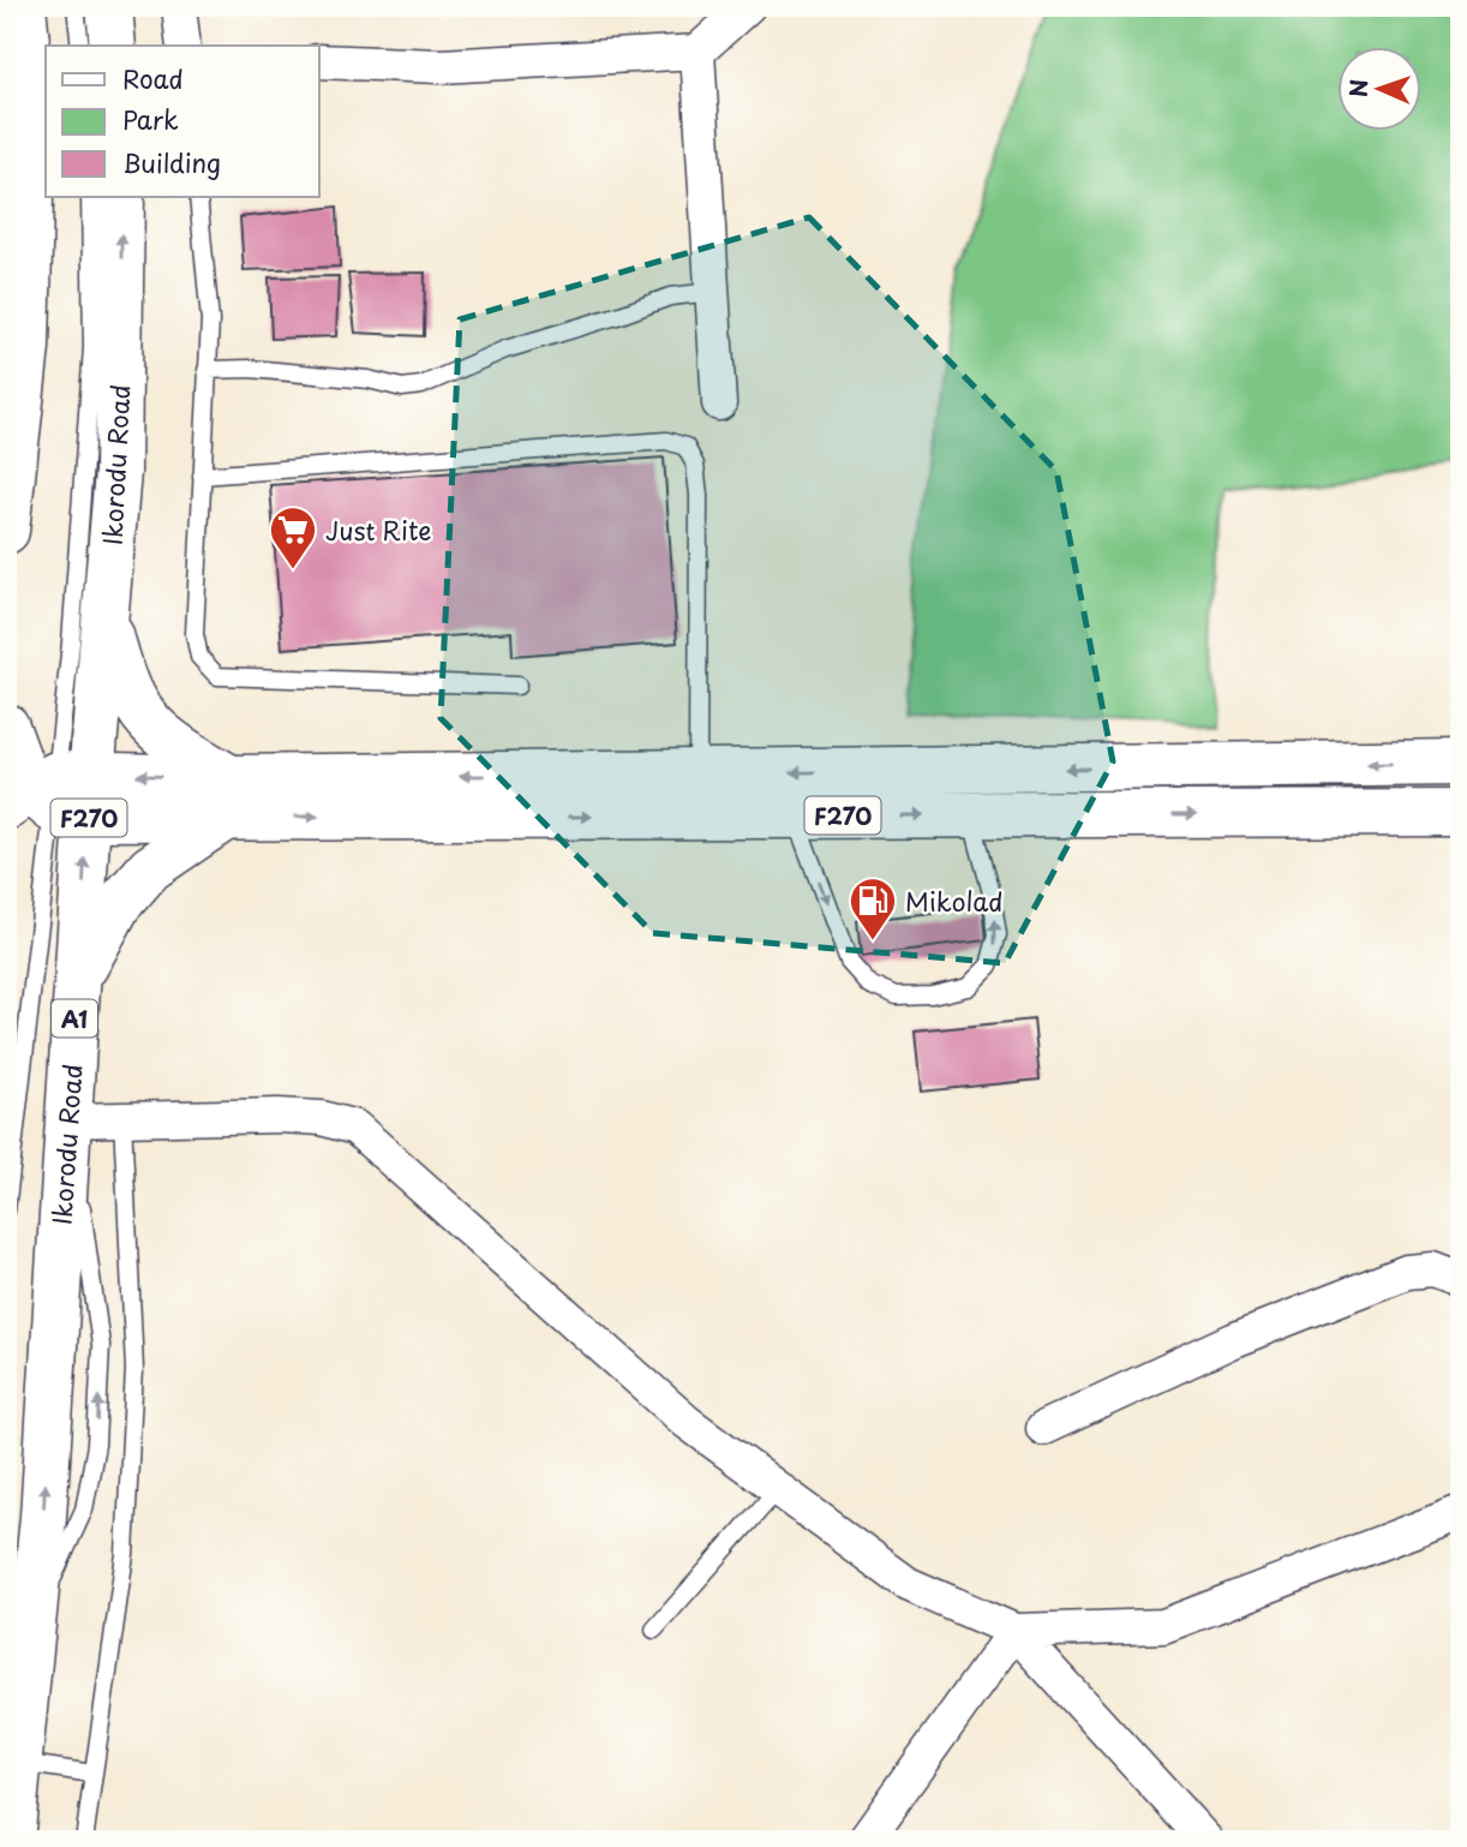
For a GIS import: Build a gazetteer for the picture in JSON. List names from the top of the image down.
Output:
{
  "streets": {
    "main road": ["Ikorodu Road", "F270", "A1"]
  },
  "crossings": [
    ["Ikorodu Road", "F270"]
  ],
  "one_way": ["Ikorodu Road"],
  "places": {
    "supermarket": ["Just Rite"],
    "fuel station": ["Mikolad"]
  },
  "legend": ["Road", "Park", "Building"],
  "north": "left"
}
